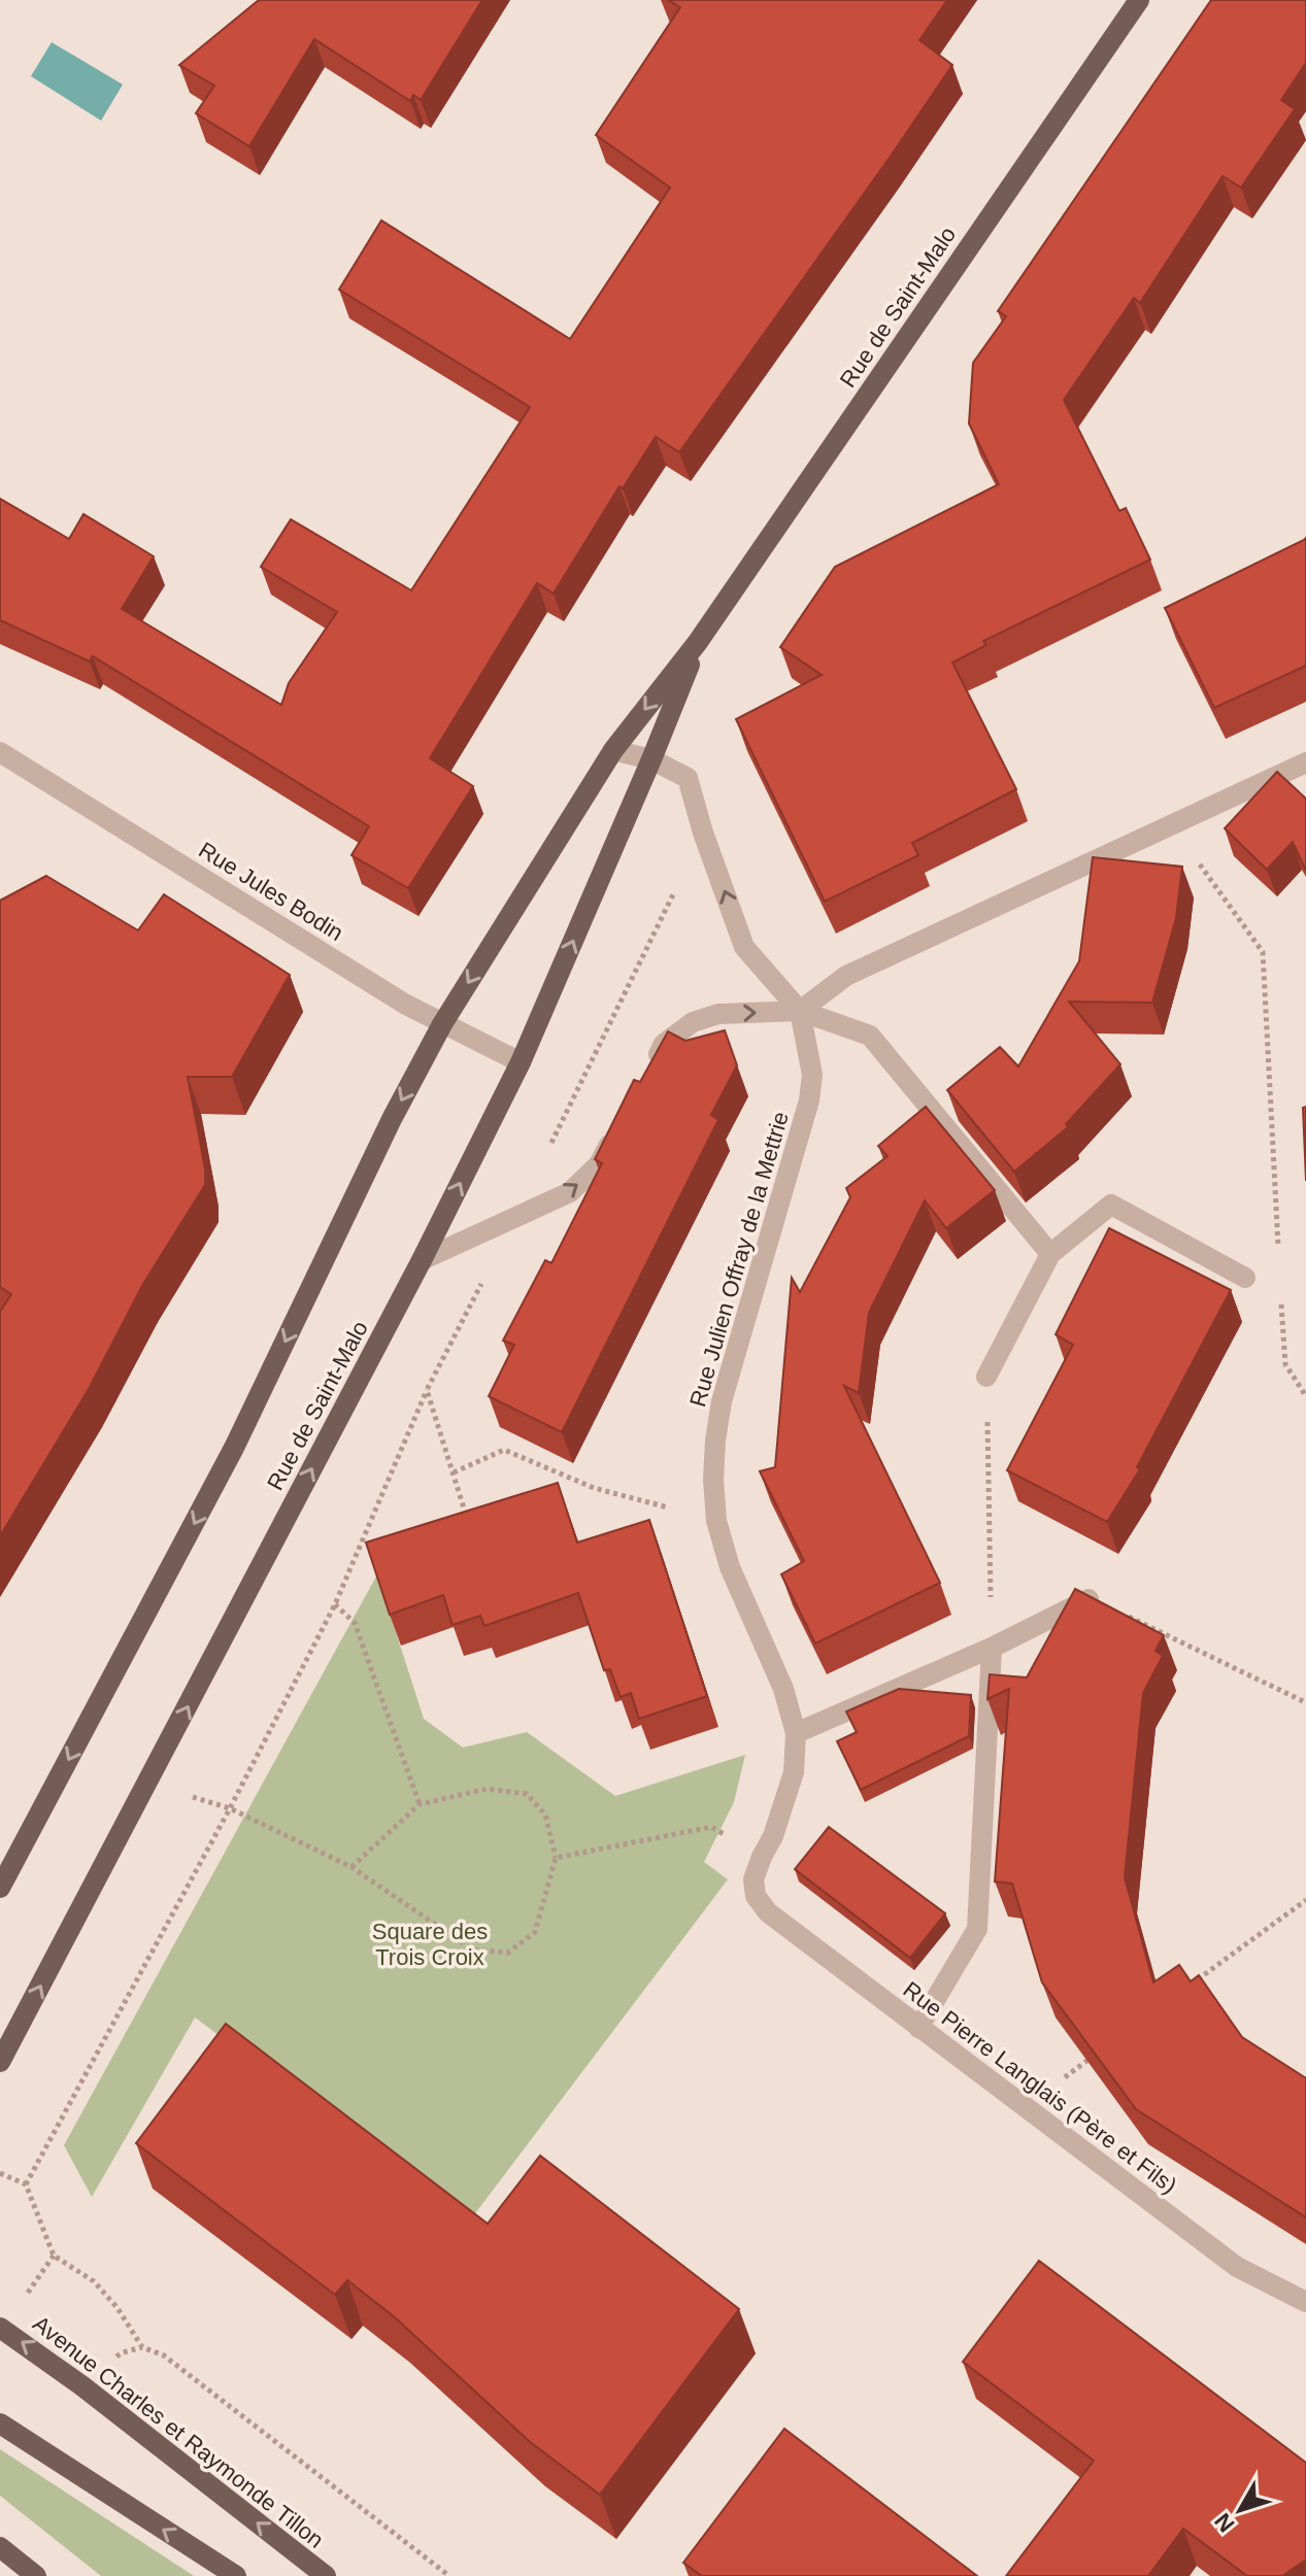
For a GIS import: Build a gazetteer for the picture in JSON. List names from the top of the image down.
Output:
{
  "streets": {
    "main road": ["Rue de Saint-Malo", "Avenue Charles et Raymonde Tillon"],
    "street": ["Rue Jules Bodin", "Rue Julien Offray de la Mettrie", "Rue Pierre Langlais (Père et Fils)"]
  },
  "crossings": [
    ["Rue de Saint-Malo", "Rue Jules Bodin"],
    ["Rue Julien Offray de la Mettrie", "Rue Pierre Langlais (Père et Fils)"]
  ],
  "parks": ["Square des Trois Croix"],
  "north": "bottom left"
}
